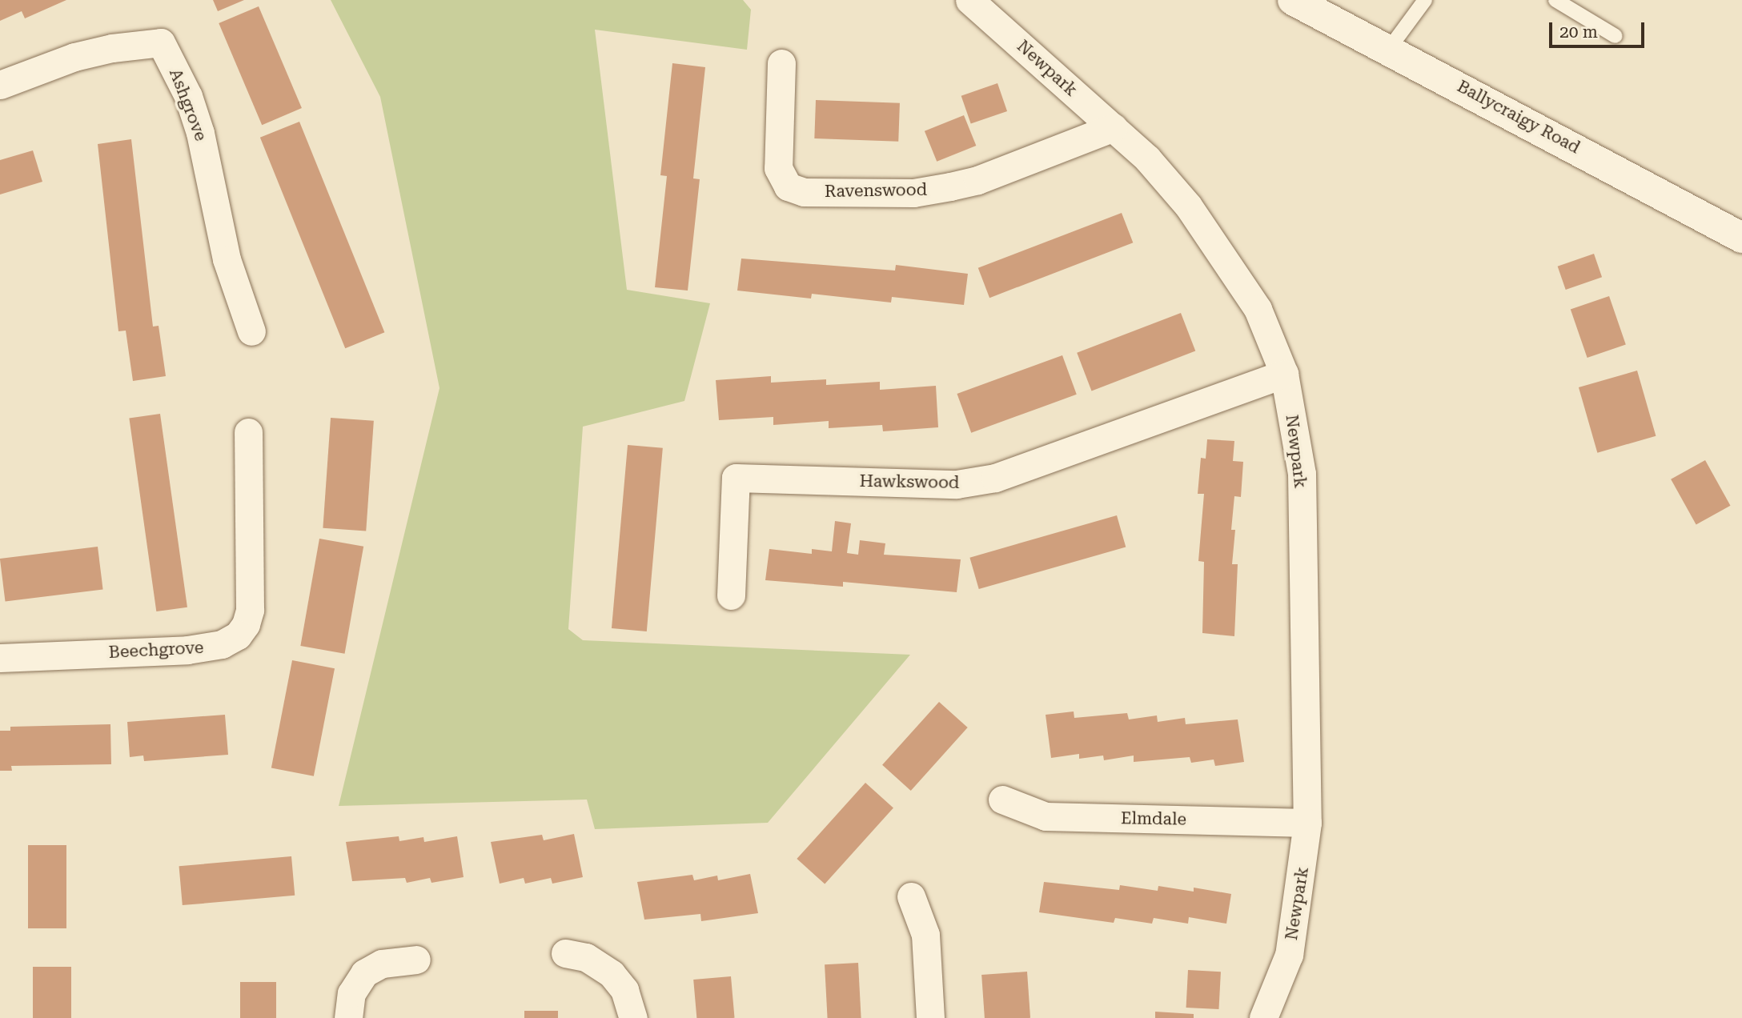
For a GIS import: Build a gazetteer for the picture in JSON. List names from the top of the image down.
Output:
{
  "streets": {
    "main road": ["Ballycraigy Road"],
    "street": [
      "Newpark",
      "Ashgrove",
      "Ravenswood",
      "Hawkswood",
      "Beechgrove",
      "Elmdale"
    ]
  },
  "crossings": [
    ["Newpark", "Ravenswood"],
    ["Newpark", "Hawkswood"],
    ["Newpark", "Elmdale"]
  ],
  "scale_bar": "20 m"
}
